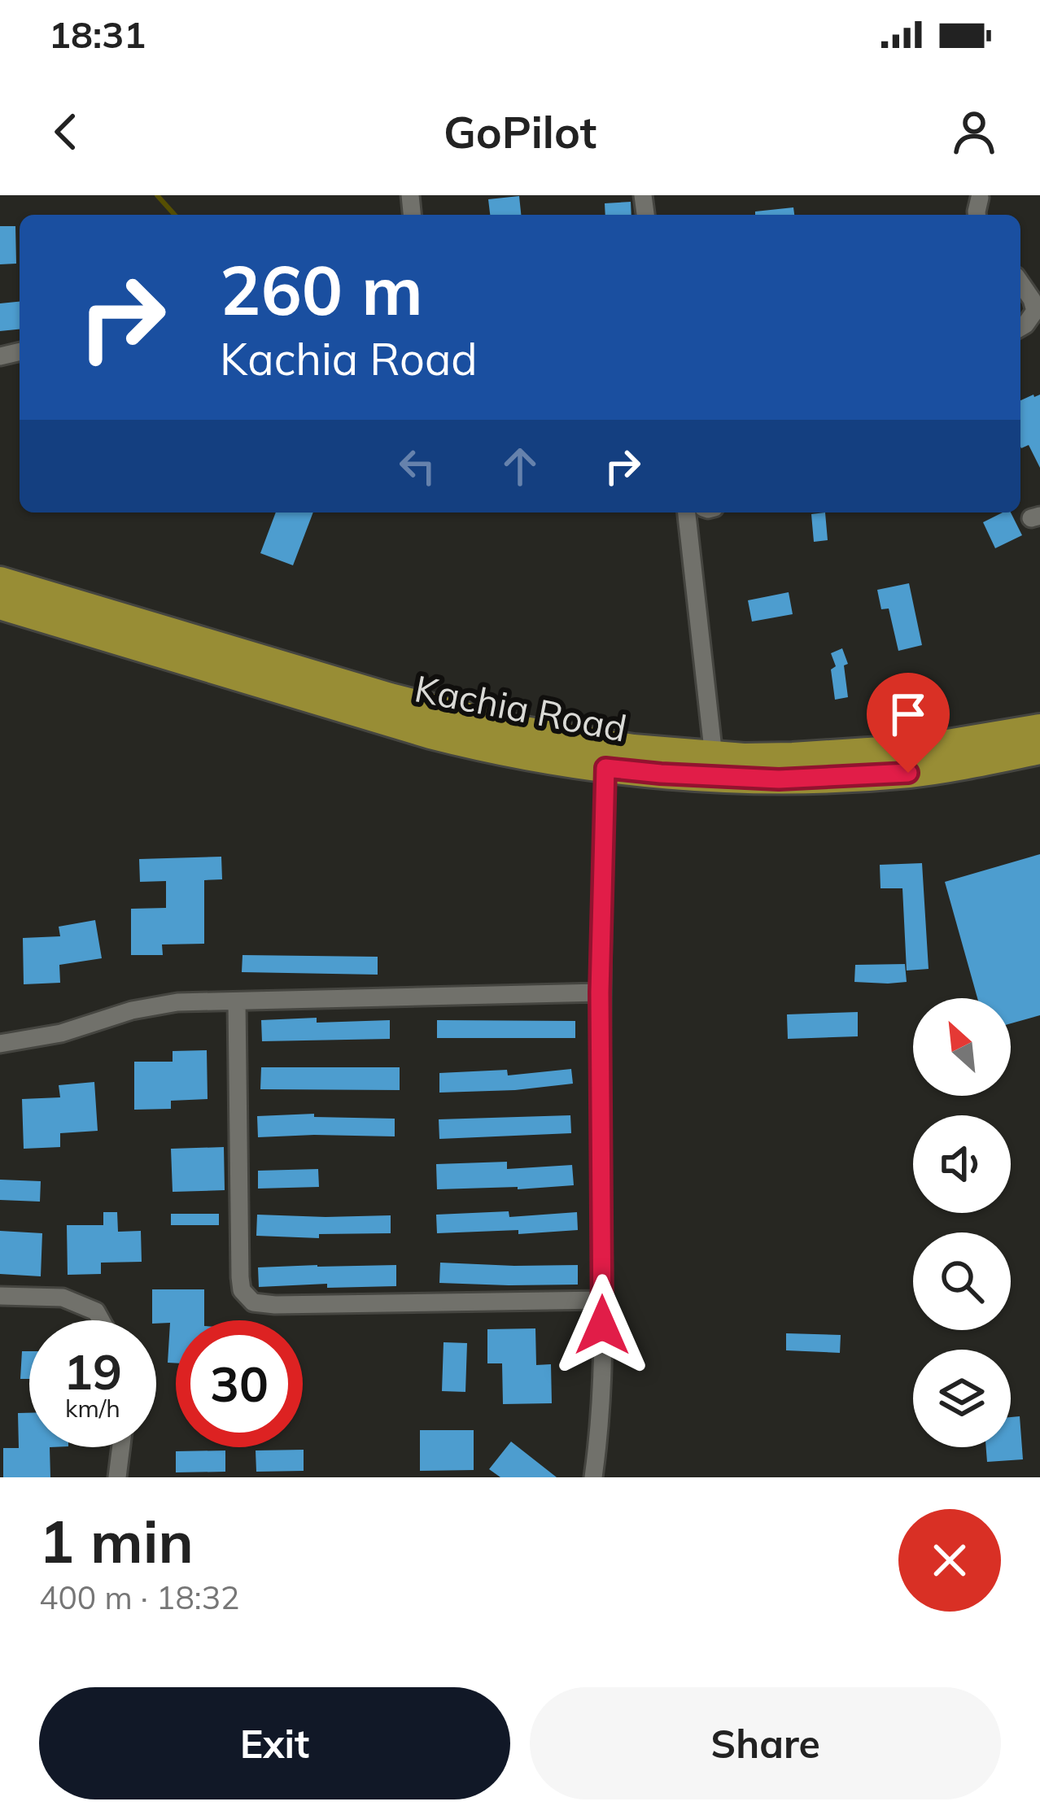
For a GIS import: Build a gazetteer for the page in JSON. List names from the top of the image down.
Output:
{
  "streets": {
    "highway": ["Kachia Road"]
  },
  "north": "top left",
  "page": {
    "status": "18:31",
    "header": "GoPilot",
    "turn": ["260 m", "Kachia Road"],
    "speed": "19 km/h",
    "limit": "30",
    "heading": ["1 min", "400 m · 18:32"],
    "buttons": ["Exit", "Share"]
  }
}
